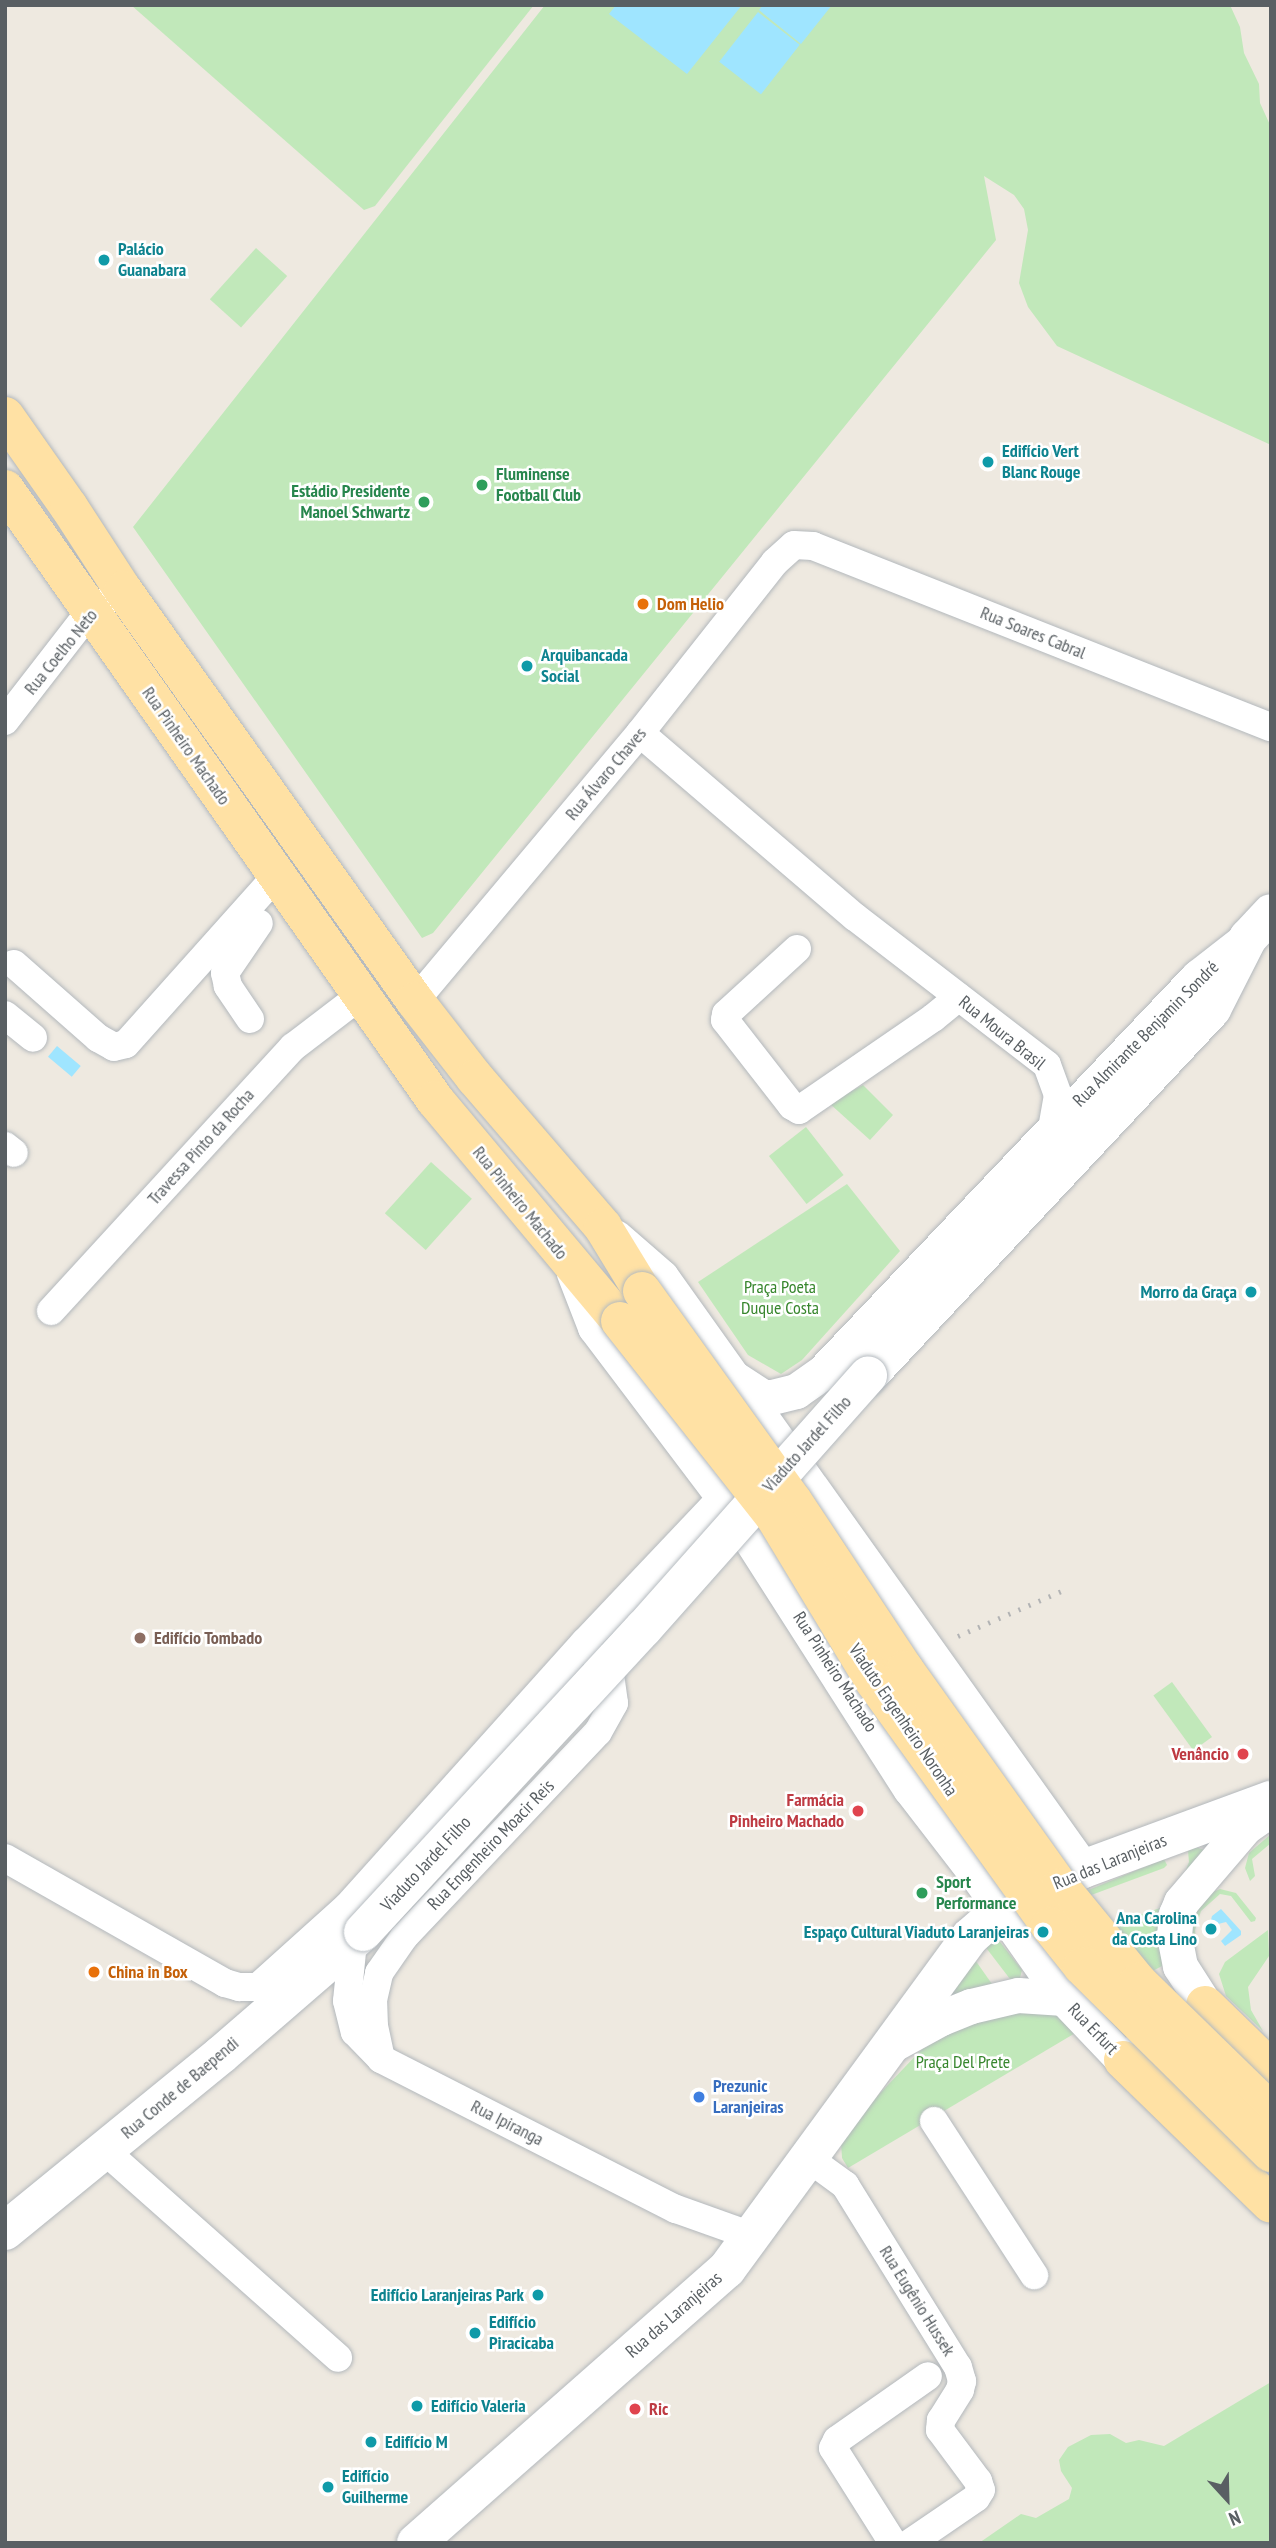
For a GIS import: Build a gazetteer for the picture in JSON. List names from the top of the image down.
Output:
{
  "streets": {
    "main road": [
      "Rua Pinheiro Machado",
      "Viaduto Jardel Filho",
      "Viaduto Engenheiro Noronha",
      "Rua das Laranjeiras",
      "Rua Conde de Baependi"
    ],
    "street": [
      "Rua Soares Cabral",
      "Rua Coelho Neto",
      "Rua Álvaro Chaves",
      "Rua Moura Brasil",
      "Travessa Pinto da Rocha",
      "Rua Engenheiro Moacir Reis",
      "Rua Erfurt",
      "Rua Ipiranga",
      "Rua Eugênio Hussek"
    ]
  },
  "crossings": [
    ["Rua Soares Cabral", "Rua Álvaro Chaves"],
    ["Rua Coelho Neto", "Rua Pinheiro Machado"],
    ["Rua Pinheiro Machado", "Travessa Pinto da Rocha"],
    ["Rua Pinheiro Machado", "Viaduto Engenheiro Noronha"],
    ["Rua Pinheiro Machado", "Rua das Laranjeiras"],
    ["Rua Pinheiro Machado", "Rua Erfurt"],
    ["Rua Álvaro Chaves", "Rua Moura Brasil"],
    ["Rua Moura Brasil", "Viaduto Jardel Filho"],
    ["Viaduto Jardel Filho", "Rua Conde de Baependi"],
    ["Viaduto Jardel Filho", "Rua Ipiranga"],
    ["Rua Engenheiro Moacir Reis", "Rua Ipiranga"],
    ["Rua das Laranjeiras", "Rua Erfurt"],
    ["Rua das Laranjeiras", "Rua Ipiranga"],
    ["Rua das Laranjeiras", "Rua Eugênio Hussek"],
    ["Rua Conde de Baependi", "Rua Ipiranga"]
  ],
  "parks": ["Praça Poeta Duque Costa", "Praça Del Prete"],
  "places": [
    "Palácio Guanabara",
    "Edifício Vert Blanc Rouge",
    "Fluminense Football Club",
    "Estádio Presidente Manoel Schwartz",
    "Dom Helio",
    "Arquibancada Social",
    "Morro da Graça",
    "Edifício Tombado",
    "Venâncio",
    "Farmácia Pinheiro Machado",
    "Sport Performance",
    "Ana Carolina da Costa Lino",
    "Espaço Cultural Viaduto Laranjeiras",
    "China in Box",
    "Prezunic Laranjeiras",
    "Edifício Laranjeiras Park",
    "Edifício Piracicaba",
    "Edifício Valeria",
    "Ric",
    "Edifício M",
    "Edifício Guilherme"
  ],
  "north": "bottom"
}
